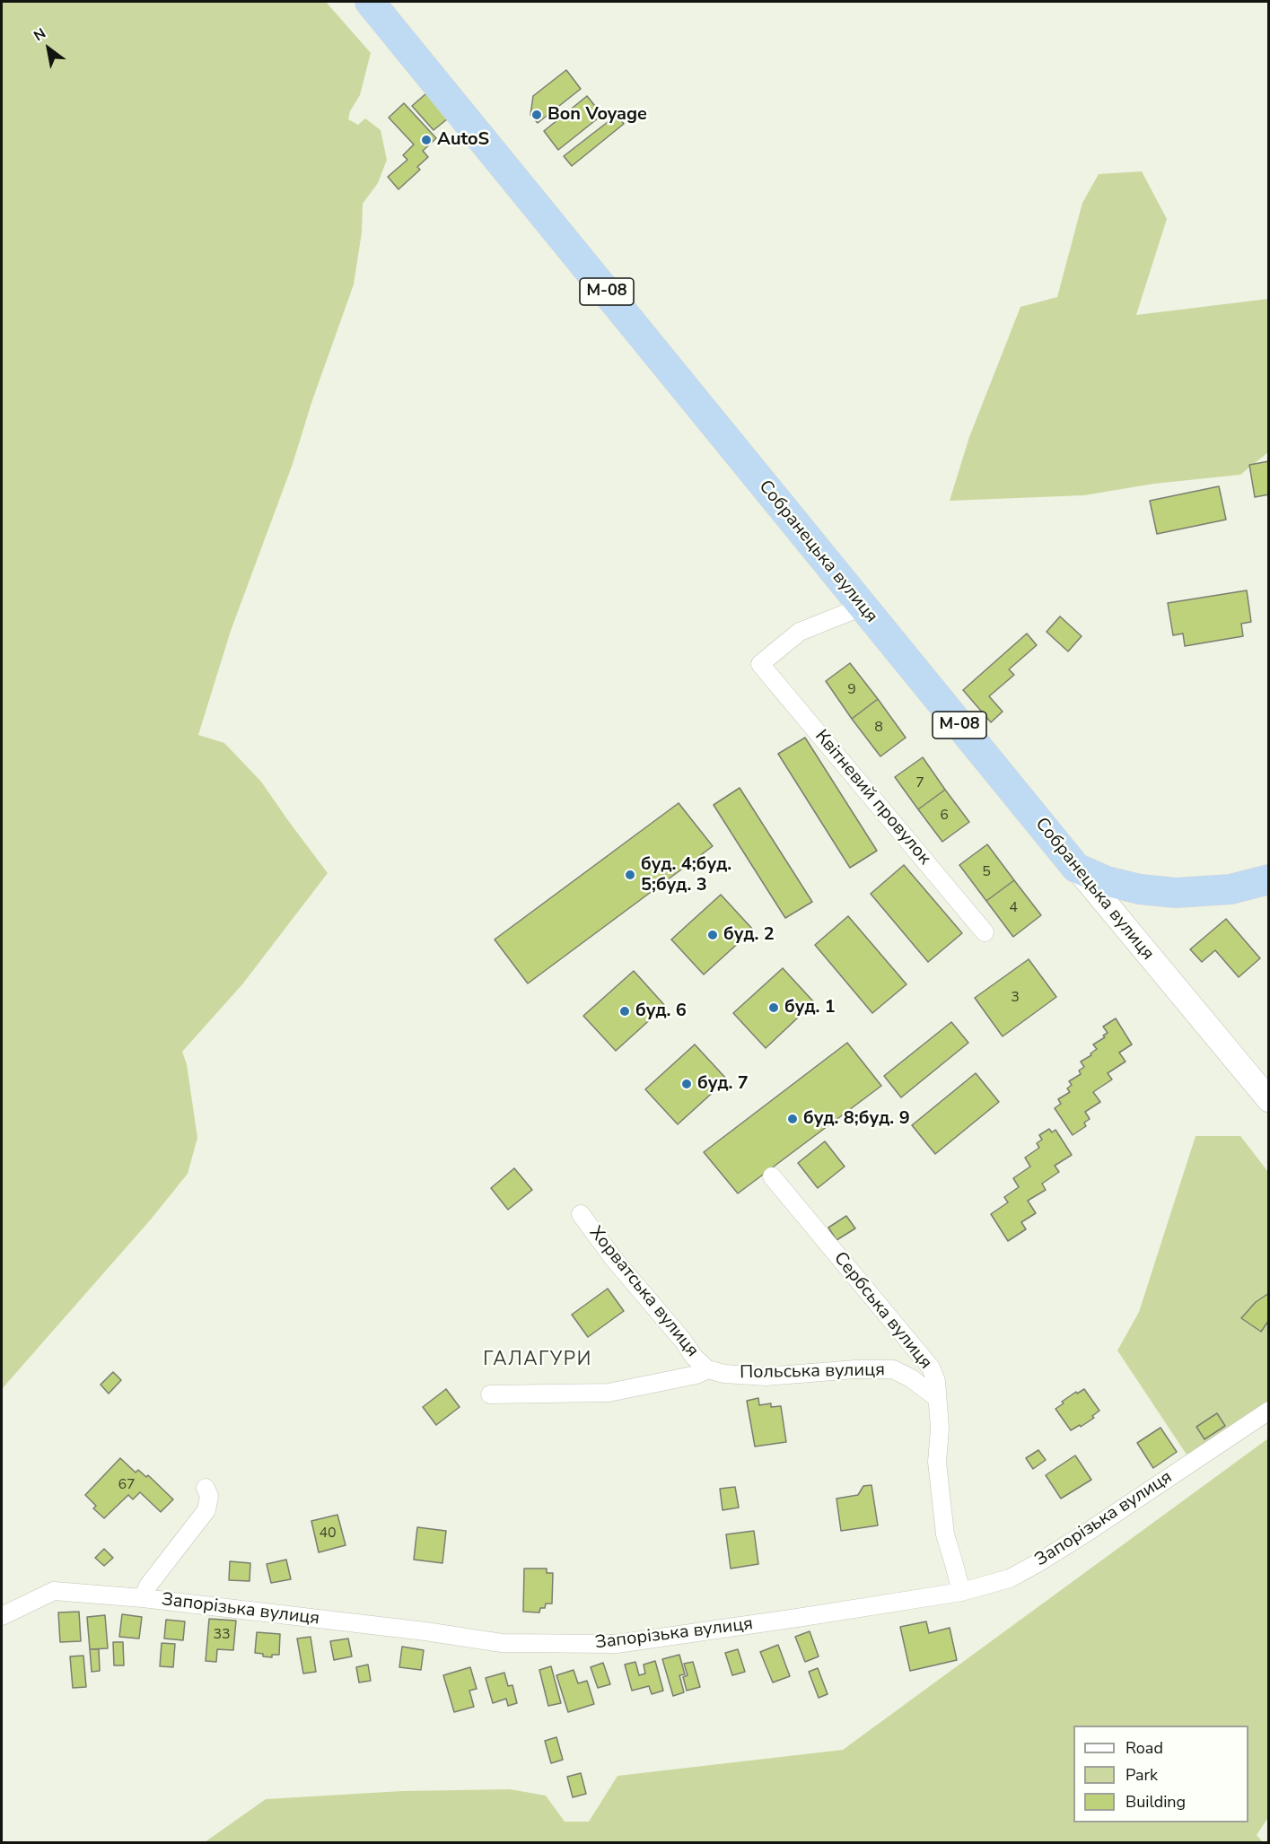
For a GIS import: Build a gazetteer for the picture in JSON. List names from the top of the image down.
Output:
{
  "streets": {
    "highway": ["М-08", "Собранецька вулиця"],
    "street": [
      "Квітневий провулок",
      "Хорватська вулиця",
      "Сербська вулиця",
      "Польська вулиця",
      "Запорізька вулиця"
    ]
  },
  "crossings": [
    ["М-08", "Собранецька вулиця"],
    ["Собранецька вулиця", "Квітневий провулок"],
    ["Хорватська вулиця", "Польська вулиця"],
    ["Сербська вулиця", "Польська вулиця"],
    ["Сербська вулиця", "Запорізька вулиця"]
  ],
  "districts": ["ГАЛАГУРИ"],
  "places": [
    "Bon Voyage",
    "AutoS",
    "буд. 4;буд. 5;буд. 3",
    "буд. 2",
    "буд. 1",
    "буд. 6",
    "буд. 7",
    "буд. 8;буд. 9"
  ],
  "house_numbers": [
    "9",
    "8",
    "7",
    "6",
    "5",
    "4",
    "3",
    "67",
    "40",
    "33"
  ],
  "legend": ["Road", "Park", "Building"],
  "north": "top left"
}
